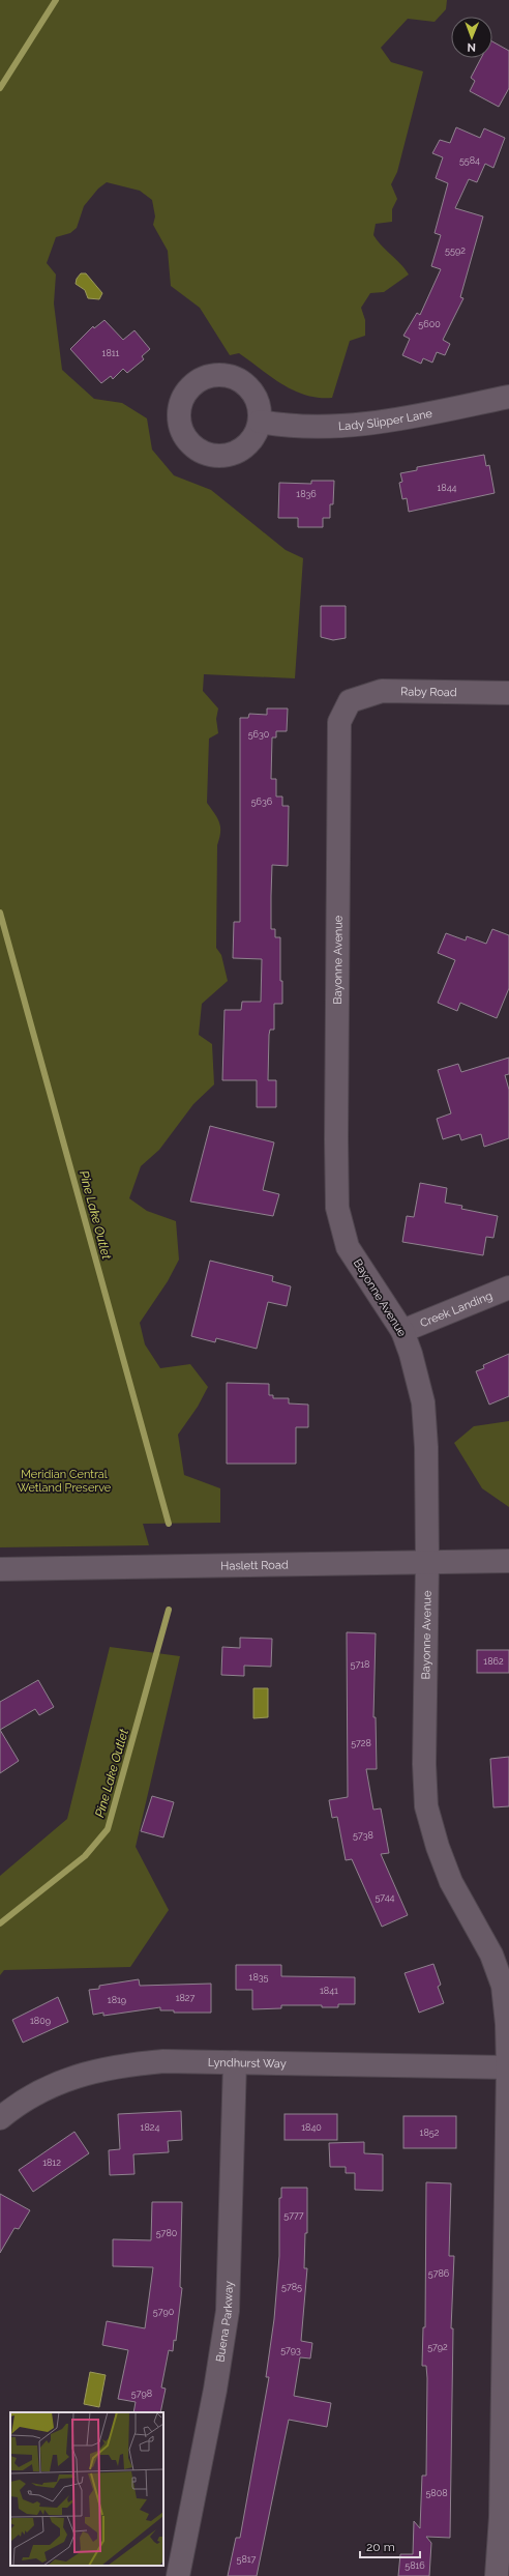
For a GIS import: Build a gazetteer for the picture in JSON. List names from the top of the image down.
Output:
{
  "streets": {
    "street": [
      "Lady Slipper Lane",
      "Raby Road",
      "Bayonne Avenue",
      "Creek Landing",
      "Haslett Road",
      "Lyndhurst Way",
      "Buena Parkway"
    ]
  },
  "crossings": [
    ["Raby Road", "Bayonne Avenue"],
    ["Bayonne Avenue", "Creek Landing"],
    ["Bayonne Avenue", "Haslett Road"],
    ["Bayonne Avenue", "Lyndhurst Way"],
    ["Lyndhurst Way", "Buena Parkway"]
  ],
  "water": ["Pine Lake Outlet"],
  "parks": ["Meridian Central Wetland Preserve"],
  "house_numbers": [
    "5584",
    "5592",
    "5600",
    "1811",
    "1844",
    "1836",
    "5630",
    "5636",
    "1862",
    "5718",
    "5728",
    "5738",
    "5744",
    "1835",
    "1841",
    "1827",
    "1819",
    "1809",
    "1824",
    "1840",
    "1852",
    "1812",
    "5777",
    "5780",
    "5786",
    "5785",
    "5790",
    "5792",
    "5793",
    "5798",
    "5808",
    "5817",
    "5816"
  ],
  "scale_bar": "20 m",
  "north": "bottom"
}
